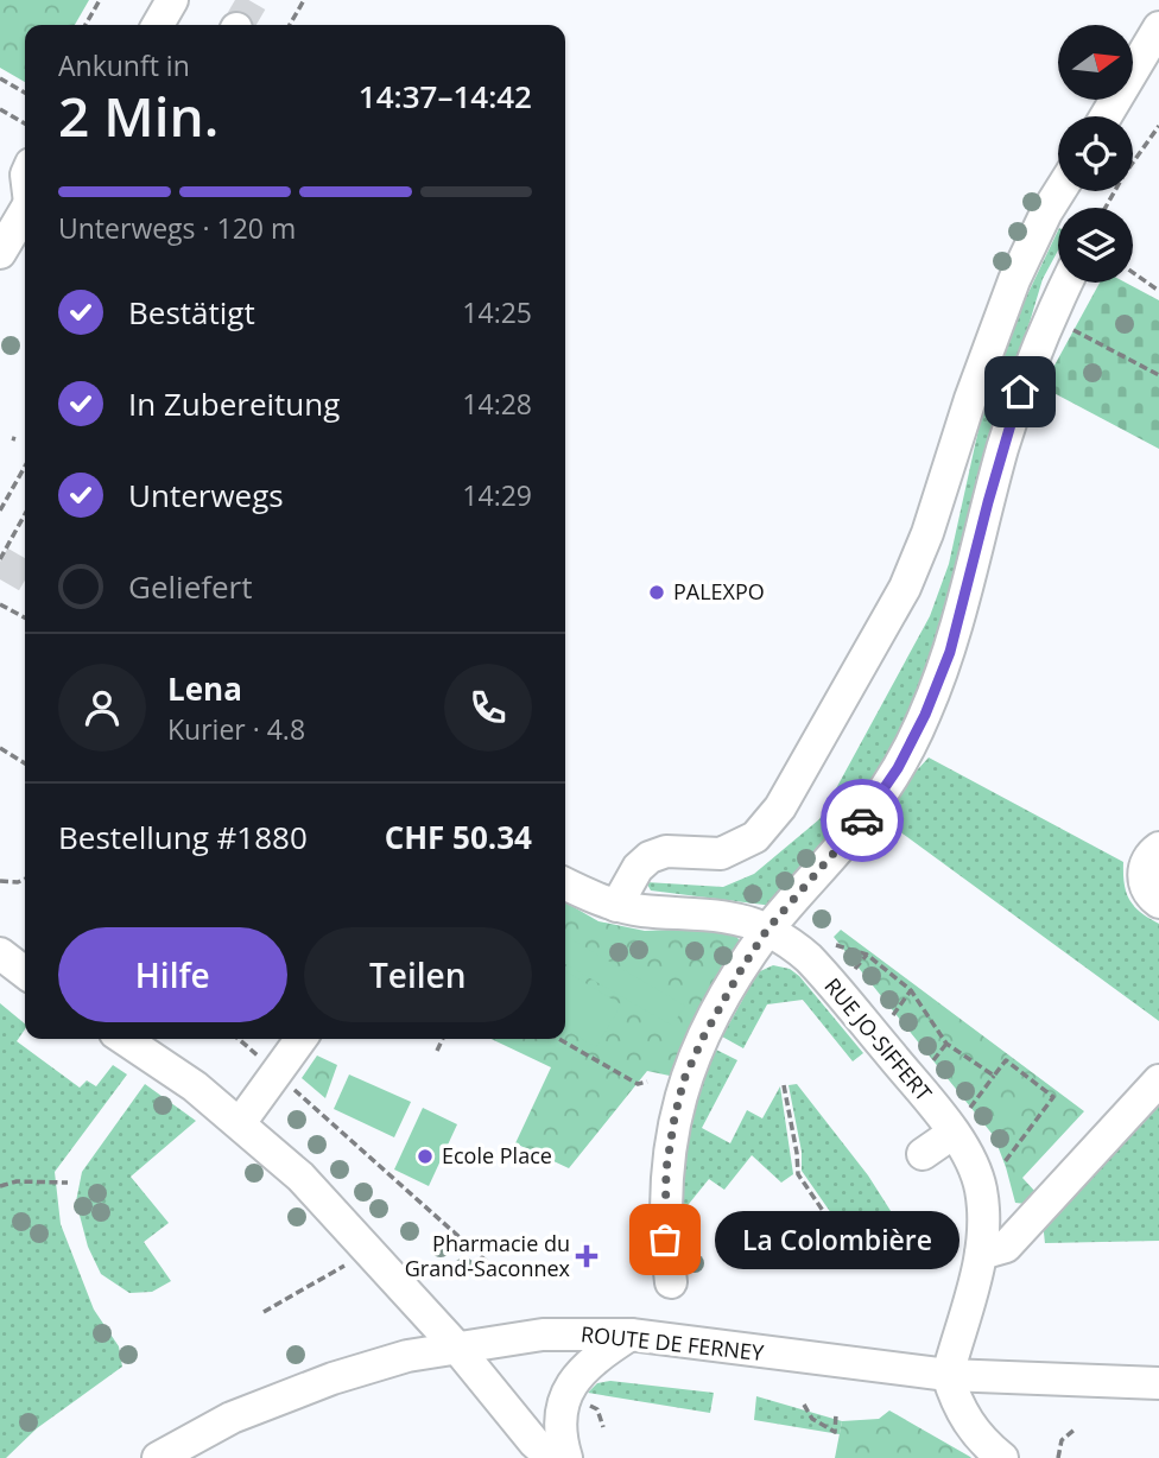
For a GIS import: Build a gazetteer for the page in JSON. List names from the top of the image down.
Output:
{
  "streets": {
    "street": ["RUE JO-SIFFERT", "ROUTE DE FERNEY"]
  },
  "crossings": [
    ["RUE JO-SIFFERT", "ROUTE DE FERNEY"]
  ],
  "places": {
    "other": ["PALEXPO", "Ecole Place", "La Colombière"],
    "health": ["Pharmacie du Grand-Saconnex"]
  },
  "north": "right",
  "page": {
    "heading": ["2 Min.", "Ankunft in", "14:37–14:42"],
    "panel": [
      "Lena",
      "Kurier · 4.8",
      "Bestellung #1880",
      "CHF 50.34"
    ],
    "bar": "Unterwegs · 120 m",
    "list": [
      ["Bestätigt", "14:25"],
      ["In Zubereitung", "14:28"],
      ["Unterwegs", "14:29"],
      "Geliefert"
    ],
    "buttons": ["Hilfe", "Teilen"],
    "bubble": "La Colombière"
  }
}
